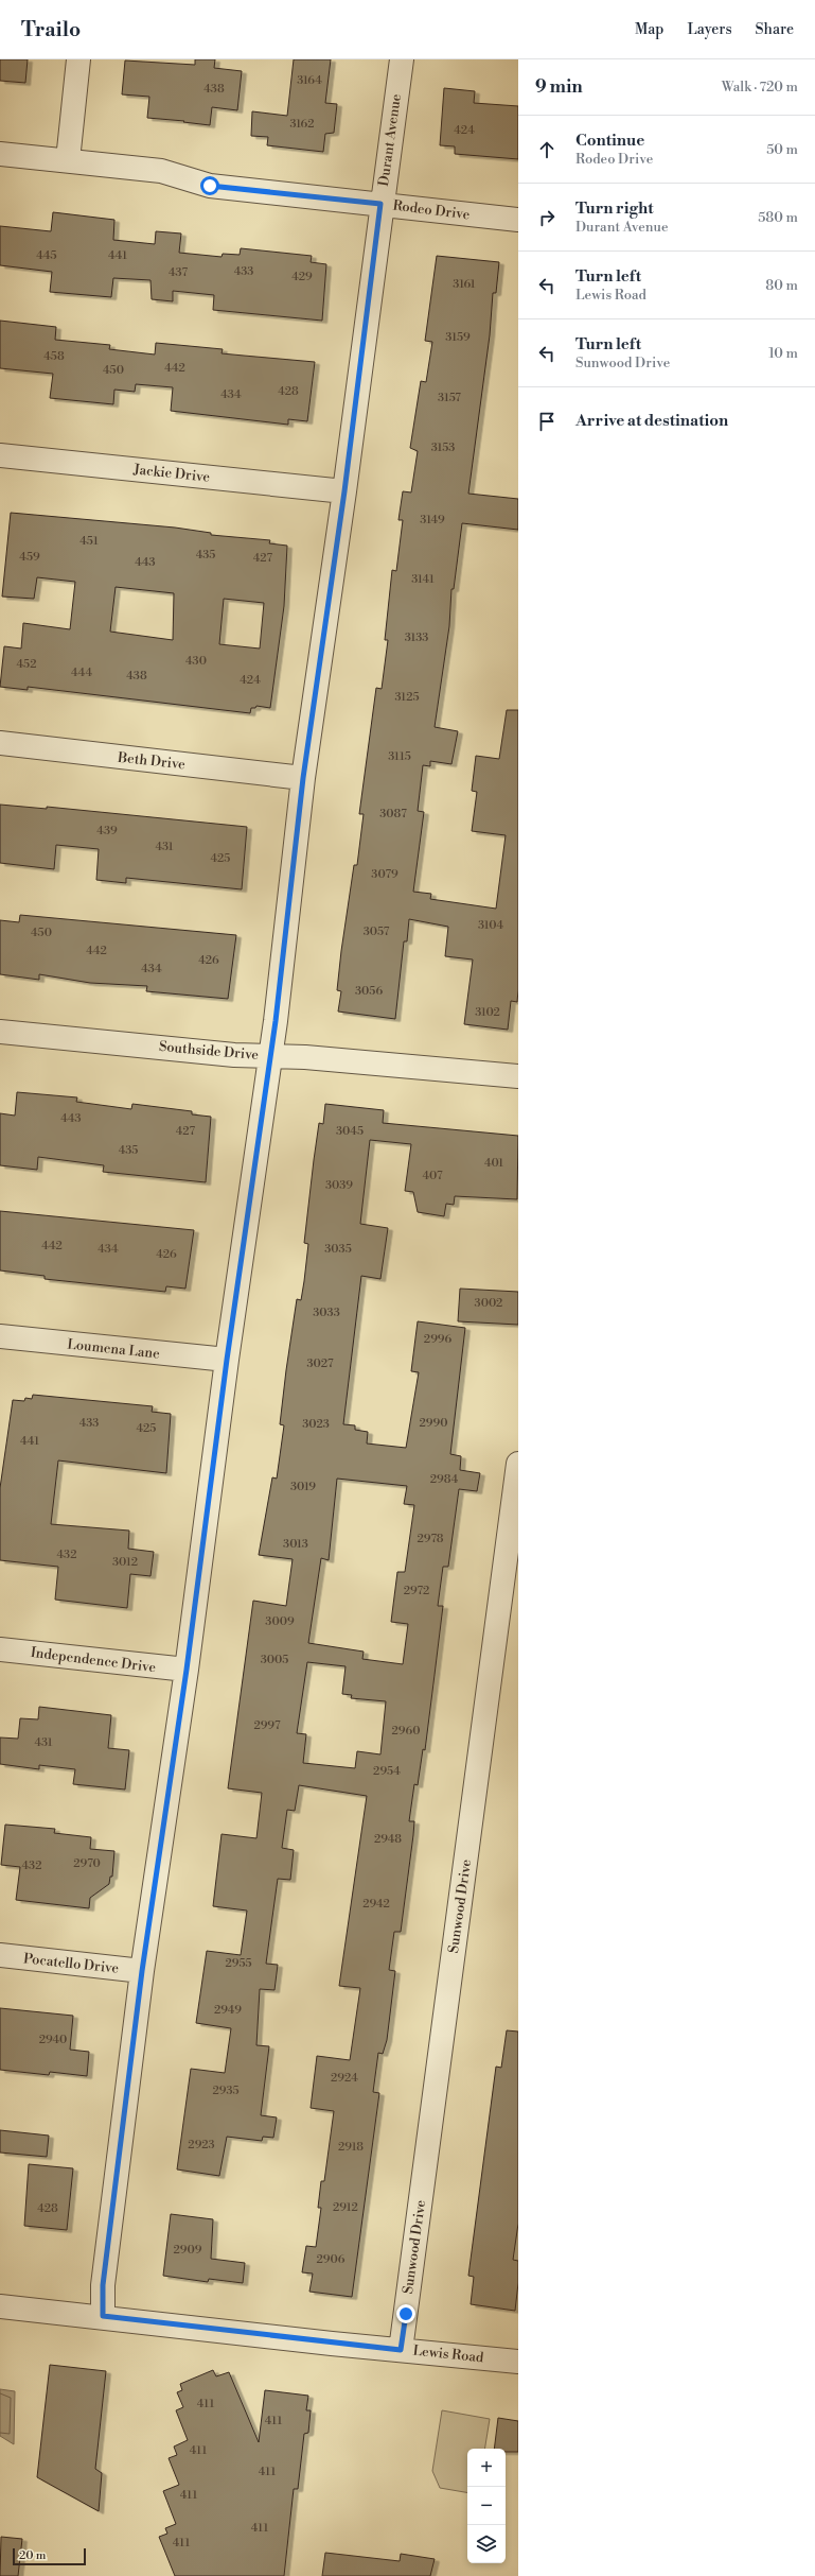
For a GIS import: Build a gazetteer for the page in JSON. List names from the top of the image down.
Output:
{
  "streets": {
    "street": [
      "Durant Avenue",
      "Rodeo Drive",
      "Jackie Drive",
      "Beth Drive",
      "Southside Drive",
      "Loumena Lane",
      "Independence Drive",
      "Sunwood Drive",
      "Pocatello Drive",
      "Lewis Road"
    ]
  },
  "crossings": [
    ["Durant Avenue", "Rodeo Drive"],
    ["Durant Avenue", "Jackie Drive"],
    ["Durant Avenue", "Beth Drive"],
    ["Durant Avenue", "Southside Drive"],
    ["Durant Avenue", "Loumena Lane"],
    ["Durant Avenue", "Independence Drive"],
    ["Durant Avenue", "Pocatello Drive"],
    ["Durant Avenue", "Lewis Road"],
    ["Sunwood Drive", "Lewis Road"]
  ],
  "house_numbers": [
    "3164",
    "438",
    "3162",
    "424",
    "445",
    "441",
    "433",
    "437",
    "429",
    "3161",
    "3159",
    "458",
    "442",
    "450",
    "428",
    "434",
    "3157",
    "3153",
    "3149",
    "451",
    "435",
    "459",
    "427",
    "443",
    "3141",
    "3133",
    "430",
    "452",
    "444",
    "438",
    "424",
    "3125",
    "3115",
    "3087",
    "439",
    "431",
    "425",
    "3079",
    "3104",
    "3057",
    "450",
    "442",
    "426",
    "434",
    "3056",
    "3102",
    "443",
    "427",
    "3045",
    "435",
    "401",
    "407",
    "3039",
    "442",
    "434",
    "3035",
    "426",
    "3002",
    "3033",
    "2996",
    "3027",
    "433",
    "2990",
    "3023",
    "425",
    "441",
    "2984",
    "3019",
    "2978",
    "3013",
    "432",
    "3012",
    "2972",
    "3009",
    "3005",
    "2997",
    "2960",
    "431",
    "2954",
    "2948",
    "2970",
    "432",
    "2942",
    "2955",
    "2949",
    "2940",
    "2924",
    "2935",
    "2923",
    "2918",
    "2912",
    "428",
    "2909",
    "2906",
    "411",
    "411",
    "411",
    "411",
    "411",
    "411",
    "411"
  ],
  "scale_bar": "20 m",
  "page": {
    "header": "Trailo",
    "nav": ["Map", "Layers", "Share"],
    "heading": ["9 min", "Walk · 720 m"],
    "list": [
      ["Continue", "Rodeo Drive", "50 m"],
      ["Turn right", "Durant Avenue", "580 m"],
      ["Turn left", "Lewis Road", "80 m"],
      ["Turn left", "Sunwood Drive", "10 m"],
      "Arrive at destination"
    ],
    "map_buttons": ["+", "−"],
    "scale": "20 m"
  }
}
